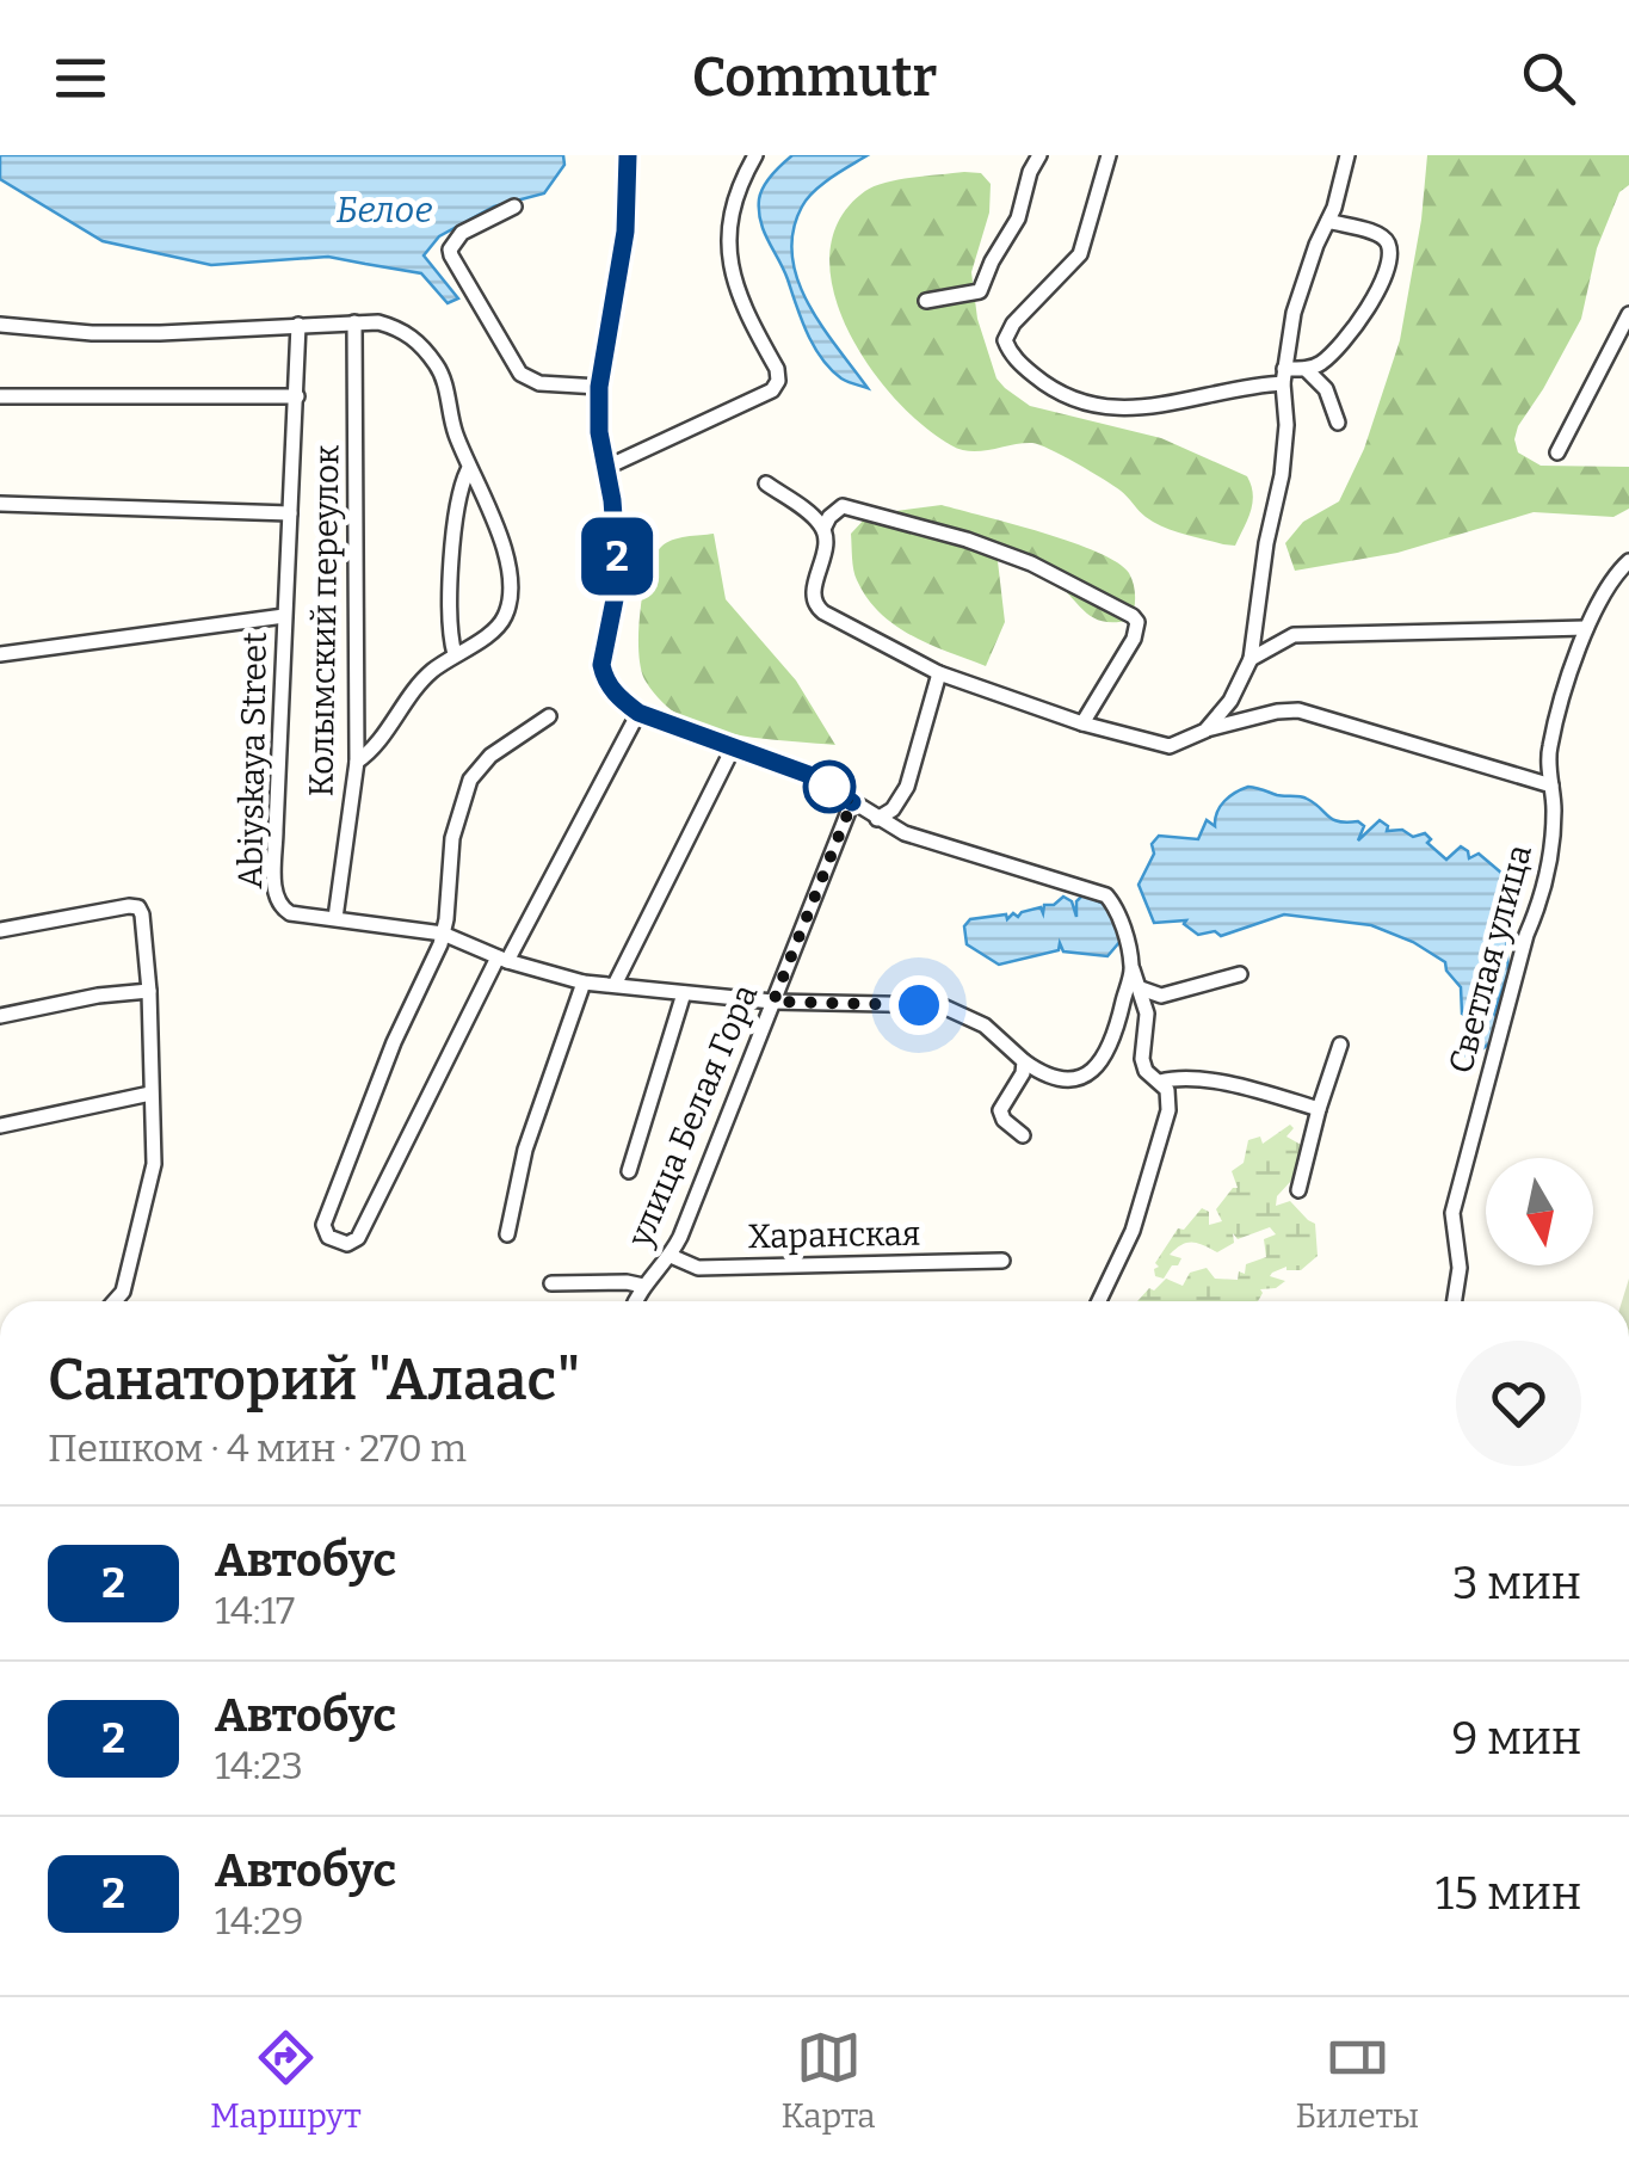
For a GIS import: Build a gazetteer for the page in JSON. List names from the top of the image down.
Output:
{
  "streets": {
    "street": [
      "Колымский переулок",
      "Abiyskaya Street",
      "Светлая улица",
      "улица Белая Гора",
      "Харанская"
    ]
  },
  "crossings": [
    ["Колымский переулок", "Abiyskaya Street"],
    ["Abiyskaya Street", "улица Белая Гора"],
    ["улица Белая Гора", "Харанская"]
  ],
  "water": ["Белое"],
  "lines": ["bus line 2"],
  "north": "bottom",
  "page": {
    "header": "Commutr",
    "on_map": "2",
    "heading": ["Санаторий \"Алаас\"", "Пешком · 4 мин · 270 m"],
    "list": [
      {
        "mark": "2",
        "name": "Автобус",
        "note": "14:17",
        "value": "3 мин"
      },
      {
        "mark": "2",
        "name": "Автобус",
        "note": "14:23",
        "value": "9 мин"
      },
      {
        "mark": "2",
        "name": "Автобус",
        "note": "14:29",
        "value": "15 мин"
      }
    ],
    "tabs": ["Маршрут", "Карта", "Билеты"]
  }
}
